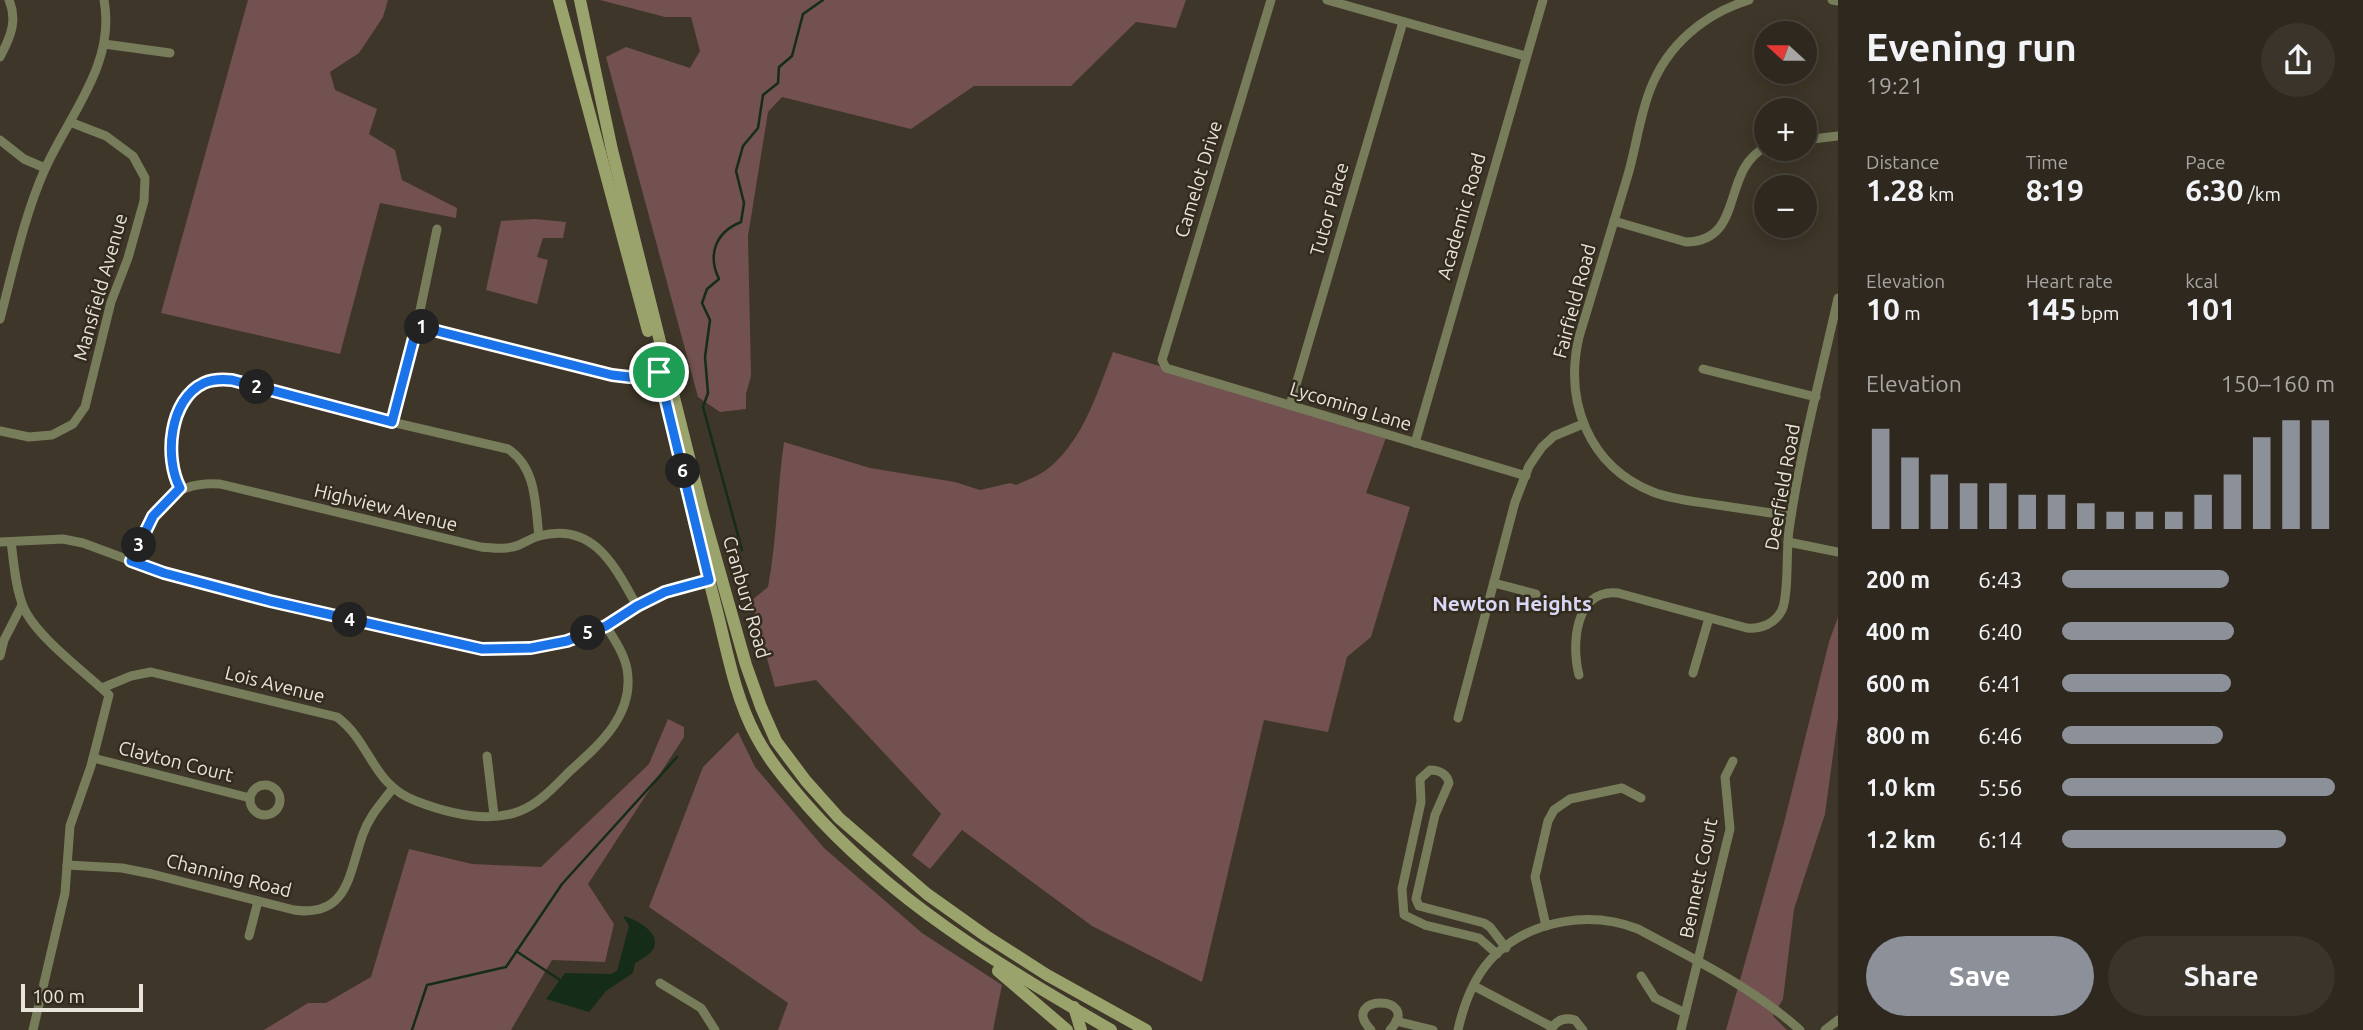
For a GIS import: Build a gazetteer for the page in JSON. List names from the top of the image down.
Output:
{
  "streets": {
    "main road": ["Cranbury Road"],
    "street": [
      "Camelot Drive",
      "Tutor Place",
      "Academic Road",
      "Mansfield Avenue",
      "Fairfield Road",
      "Lycoming Lane",
      "Deerfield Road",
      "Highview Avenue",
      "Lois Avenue",
      "Clayton Court",
      "Channing Road",
      "Bennett Court"
    ]
  },
  "crossings": [
    ["Camelot Drive", "Lycoming Lane"],
    ["Tutor Place", "Lycoming Lane"],
    ["Academic Road", "Lycoming Lane"],
    ["Fairfield Road", "Deerfield Road"],
    ["Lois Avenue", "Channing Road"]
  ],
  "districts": ["Newton Heights"],
  "scale_bar": "100 m",
  "north": "left",
  "page": {
    "heading": ["Evening run", "19:21"],
    "map_buttons": ["+", "−"],
    "stats": [
      ["Distance", "1.28 km"],
      ["Time", "8:19"],
      ["Pace", "6:30 /km"],
      ["Elevation", "10 m"],
      ["Heart rate", "145 bpm"],
      ["kcal", "101"]
    ],
    "pins": [
      "1",
      "2",
      "6",
      "3",
      "4",
      "5"
    ],
    "chart": ["Elevation", "150–160 m"],
    "list": [
      {
        "name": "200 m",
        "note": "6:43"
      },
      {
        "name": "400 m",
        "note": "6:40"
      },
      {
        "name": "600 m",
        "note": "6:41"
      },
      {
        "name": "800 m",
        "note": "6:46"
      },
      {
        "name": "1.0 km",
        "note": "5:56"
      },
      {
        "name": "1.2 km",
        "note": "6:14"
      }
    ],
    "buttons": ["Save", "Share"],
    "scale": "100 m"
  }
}
